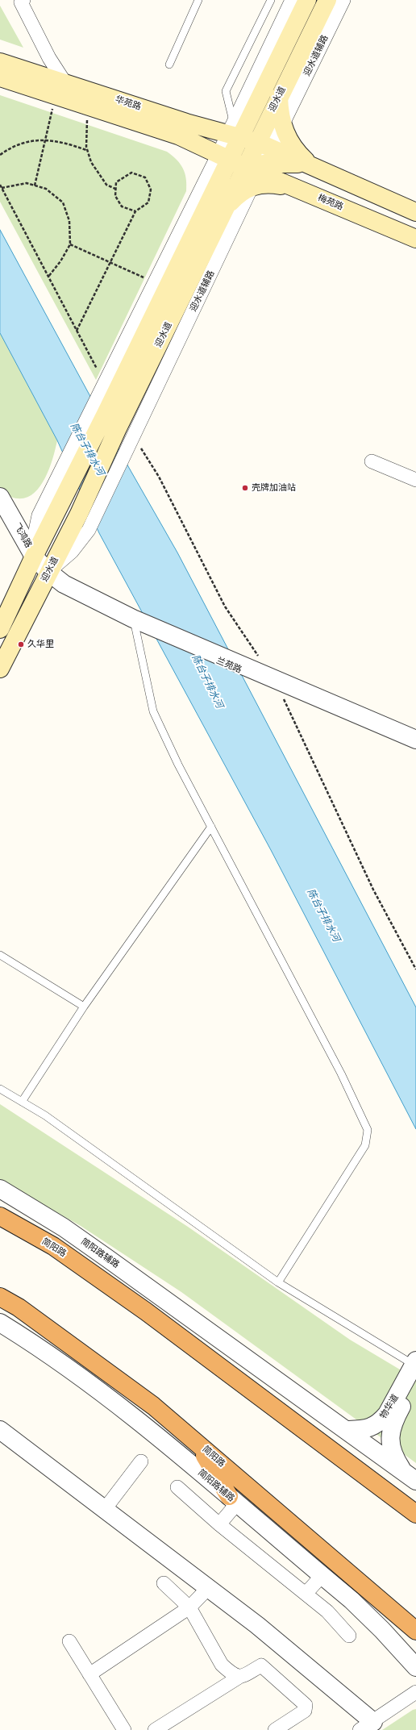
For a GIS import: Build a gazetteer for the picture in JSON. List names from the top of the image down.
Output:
{
  "streets": {
    "highway": ["简阳路"],
    "main road": ["迎水道", "华苑路", "梅苑路"],
    "street": [
      "迎水道辅路",
      "飞鸿路",
      "兰苑路",
      "简阳路辅路",
      "物华道"
    ]
  },
  "crossings": [
    ["迎水道辅路", "迎水道"],
    ["迎水道辅路", "华苑路"],
    ["迎水道辅路", "飞鸿路"],
    ["迎水道", "华苑路"],
    ["迎水道", "飞鸿路"],
    ["迎水道", "兰苑路"],
    ["飞鸿路", "兰苑路"],
    ["简阳路辅路", "物华道"]
  ],
  "water": ["陈台子排水河"],
  "places": ["壳牌加油站", "久华里"]
}
